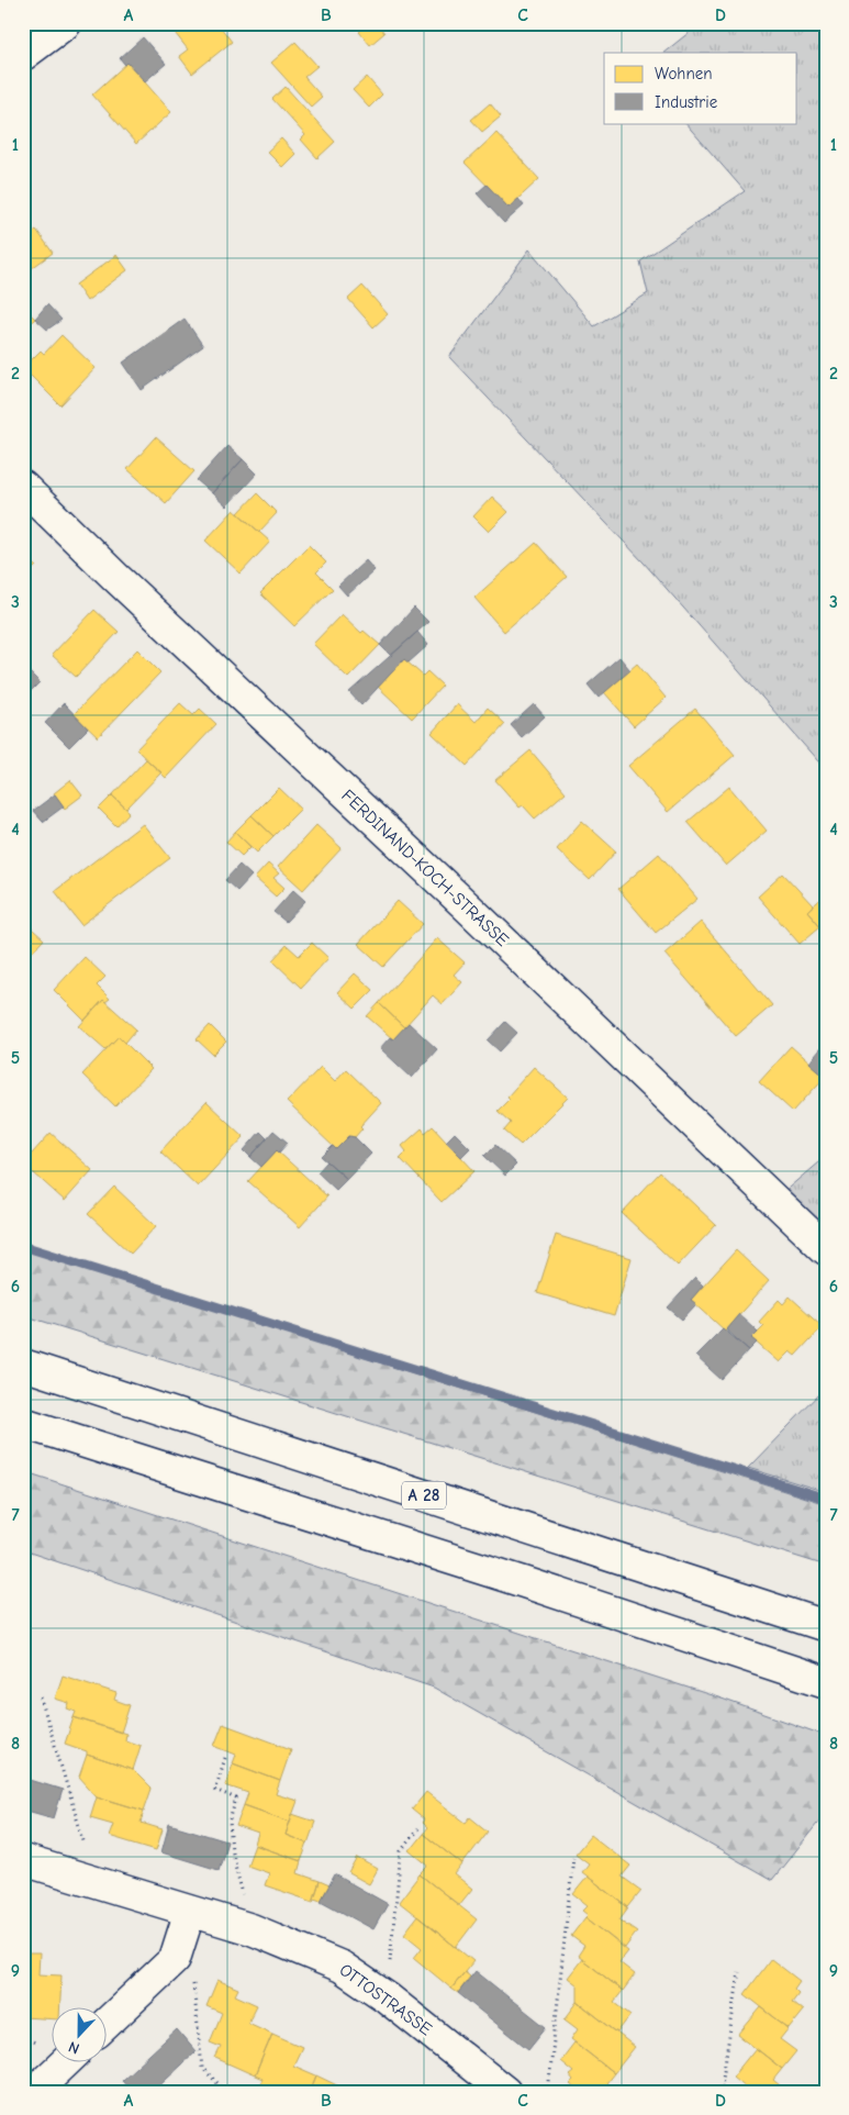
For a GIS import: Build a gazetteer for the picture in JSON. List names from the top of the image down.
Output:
{
  "streets": {
    "main road": ["FERDINAND-KOCH-STRASSE", "A 28", "OTTOSTRASSE"]
  },
  "legend": ["Wohnen", "Industrie"],
  "north": "bottom",
  "grid": {
    "columns": [
      "A",
      "B",
      "C",
      "D"
    ],
    "rows": [
      "1",
      "2",
      "3",
      "4",
      "5",
      "6",
      "7",
      "8",
      "9"
    ]
  }
}
